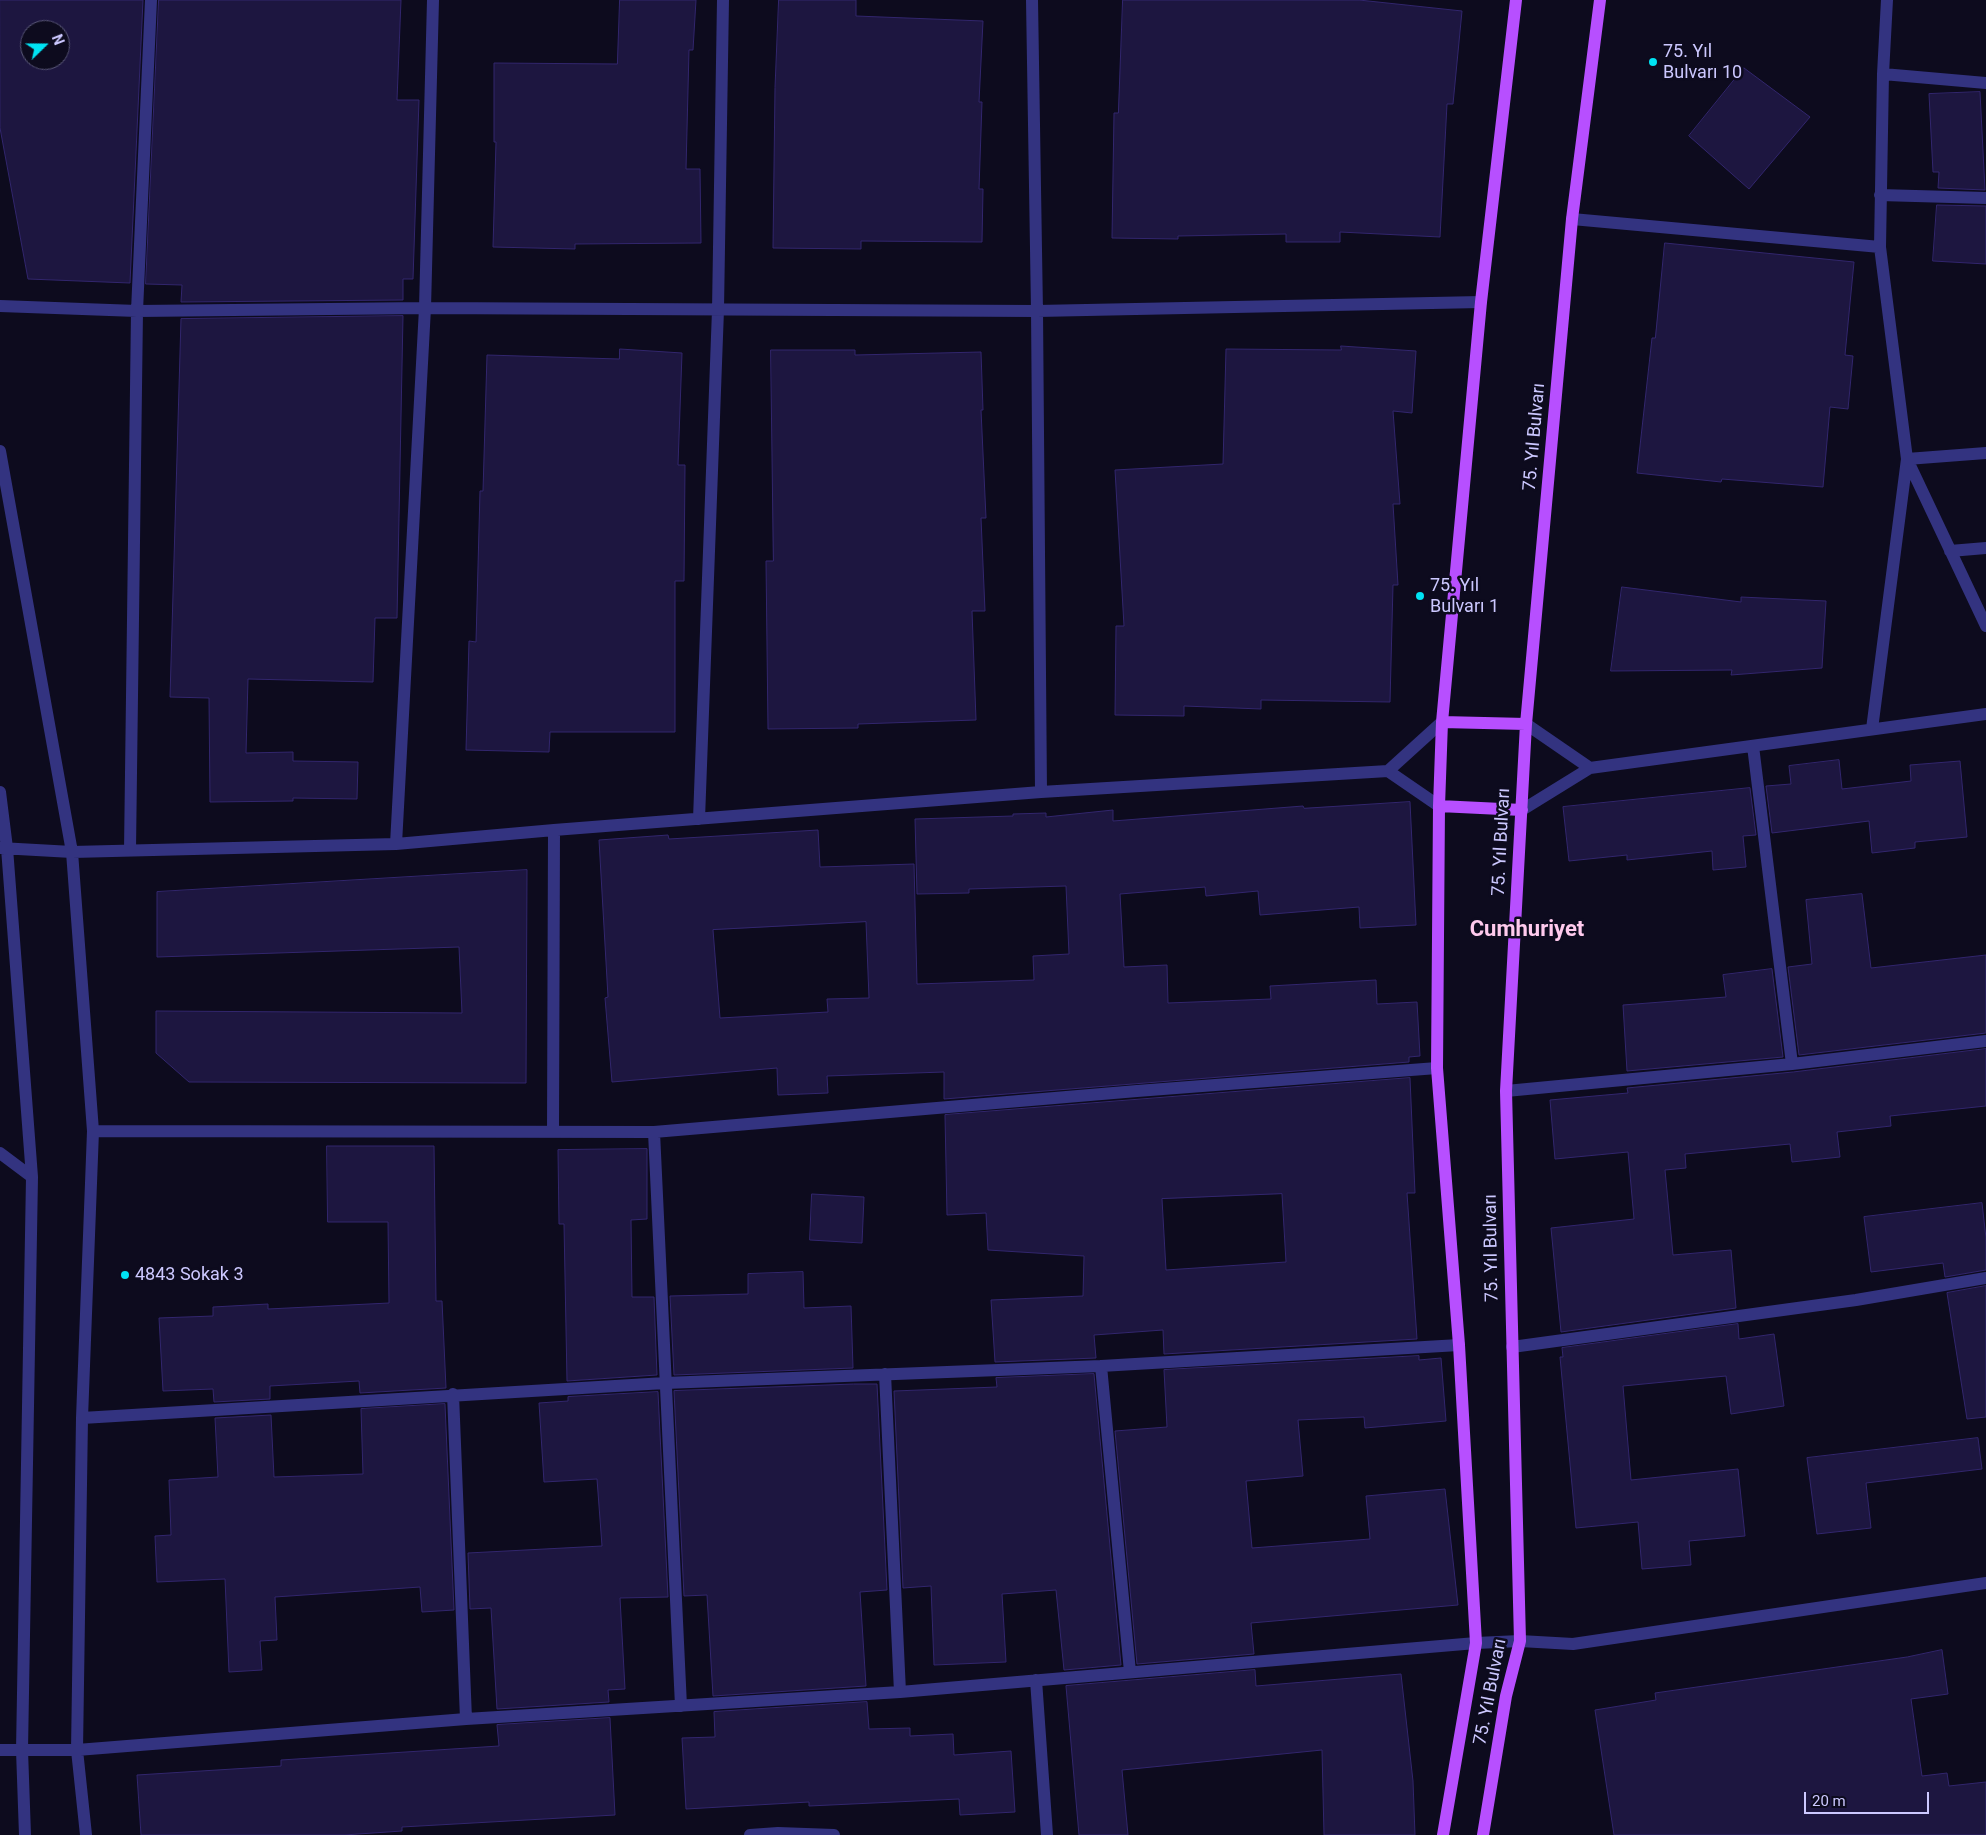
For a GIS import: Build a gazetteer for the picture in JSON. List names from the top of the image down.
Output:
{
  "streets": {
    "main road": ["75. Yıl Bulvarı"]
  },
  "districts": ["Cumhuriyet"],
  "places": ["75. Yıl Bulvarı 10", "75. Yıl Bulvarı 1", "4843 Sokak 3"],
  "scale_bar": "20 m",
  "north": "right"
}
